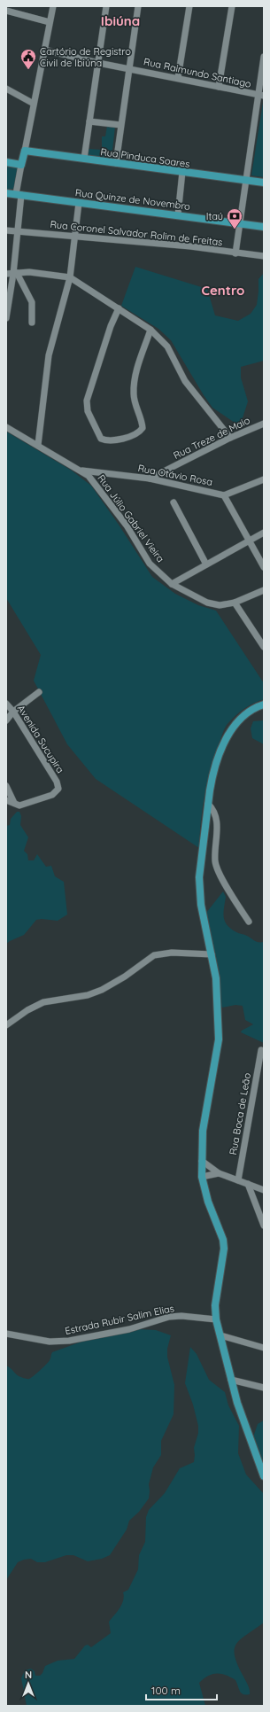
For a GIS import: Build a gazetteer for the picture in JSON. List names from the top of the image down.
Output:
{
  "streets": {
    "main road": ["Rua Pinduca Soares", "Rua Quinze de Novembro"],
    "street": [
      "Rua Raimundo Santiago",
      "Rua Coronel Salvador Rolim de Freitas",
      "Rua Treze de Maio",
      "Rua Otávio Rosa",
      "Rua Júlio Gabriel Vieira",
      "Avenida Sucupira",
      "Rua Boca de Leão",
      "Estrada Rubir Salim Elias"
    ]
  },
  "crossings": [
    ["Rua Treze de Maio", "Rua Otávio Rosa"],
    ["Rua Otávio Rosa", "Rua Júlio Gabriel Vieira"]
  ],
  "districts": ["Ibiúna", "Centro"],
  "places": {
    "public building": ["Cartório de Registro Civil de Ibiúna"],
    "bank": ["Itaú"]
  },
  "scale_bar": "100 m",
  "north": "top"
}
